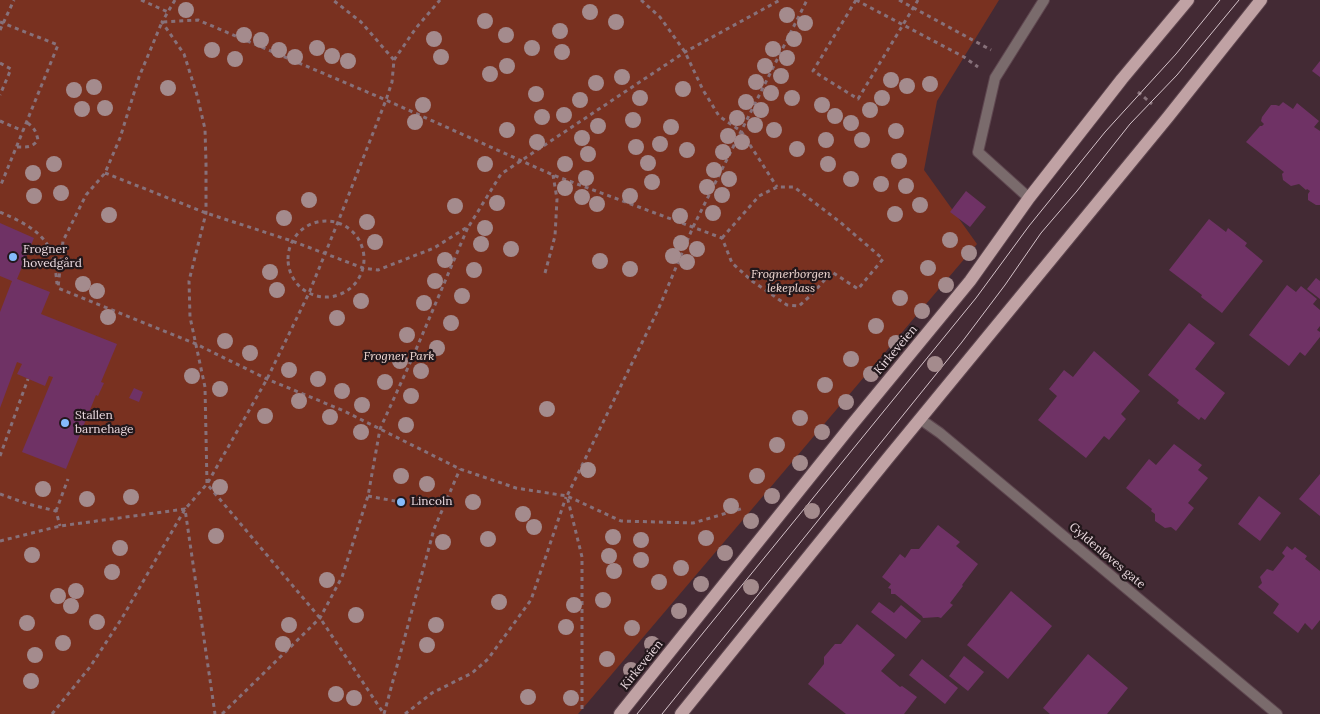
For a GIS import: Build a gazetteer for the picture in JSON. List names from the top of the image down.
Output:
{
  "streets": {
    "main road": ["Kirkeveien"],
    "street": ["Gyldenløves gate"]
  },
  "parks": ["Frognerborgen lekeplass", "Frogner Park"],
  "places": ["Frogner hovedgård", "Stallen barnehage", "Lincoln"]
}
